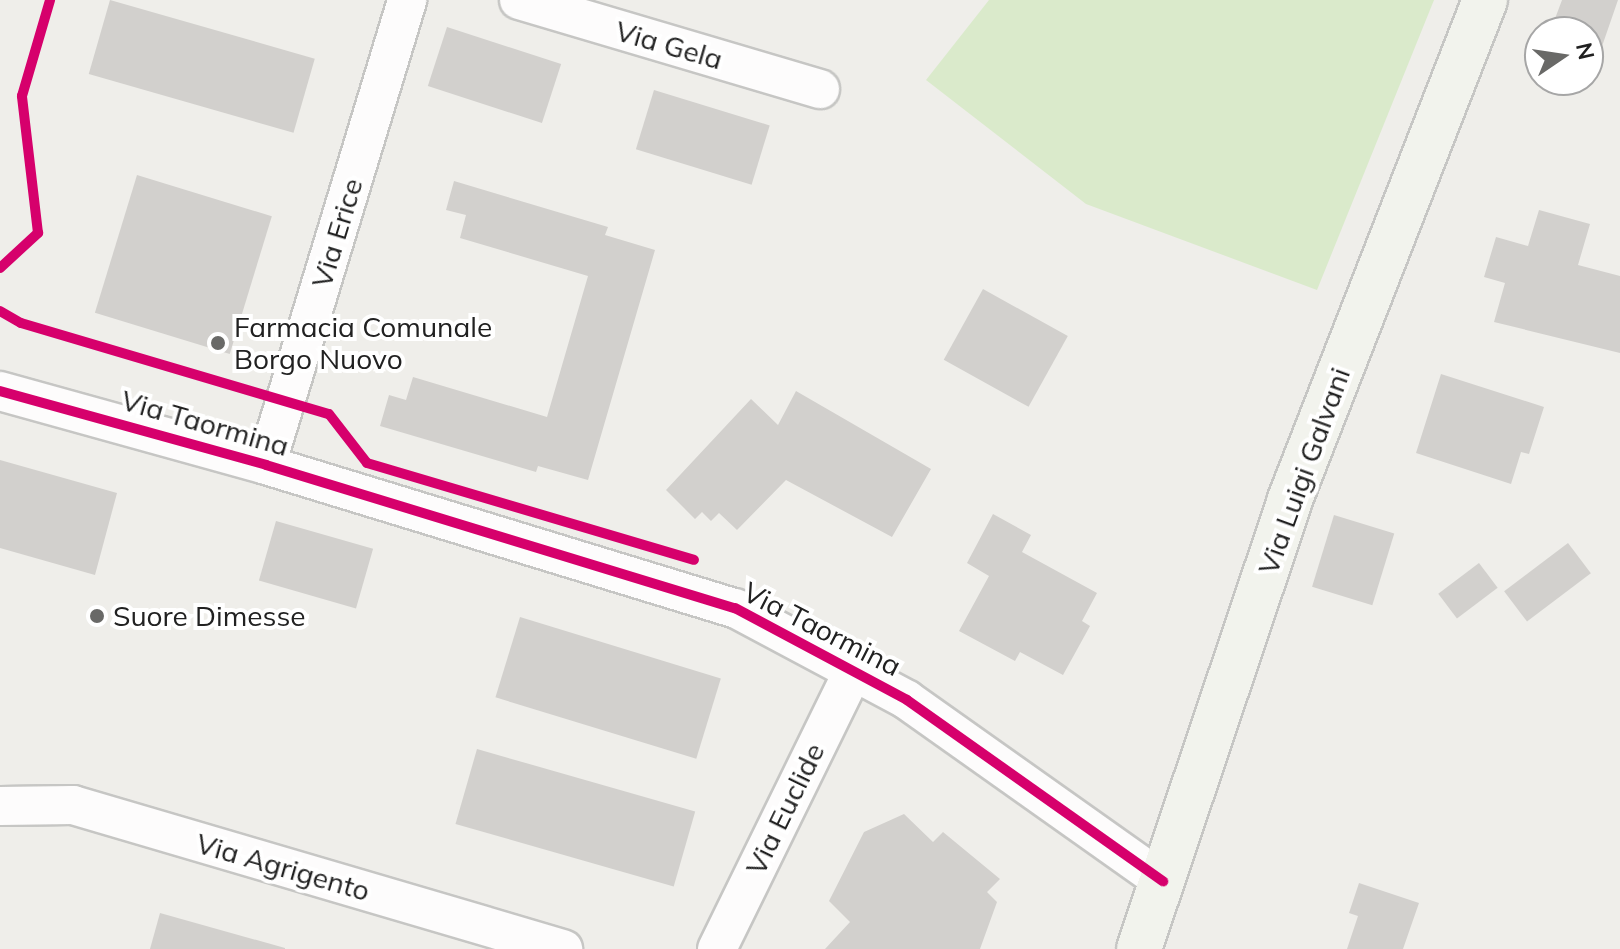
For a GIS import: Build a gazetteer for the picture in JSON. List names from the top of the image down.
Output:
{
  "streets": {
    "street": [
      "Via Gela",
      "Via Erice",
      "Via Taormina",
      "Via Luigi Galvani",
      "Via Euclide",
      "Via Agrigento"
    ]
  },
  "crossings": [
    ["Via Erice", "Via Taormina"],
    ["Via Taormina", "Via Luigi Galvani"],
    ["Via Taormina", "Via Euclide"]
  ],
  "places": ["Farmacia Comunale Borgo Nuovo", "Suore Dimesse"],
  "north": "right"
}
